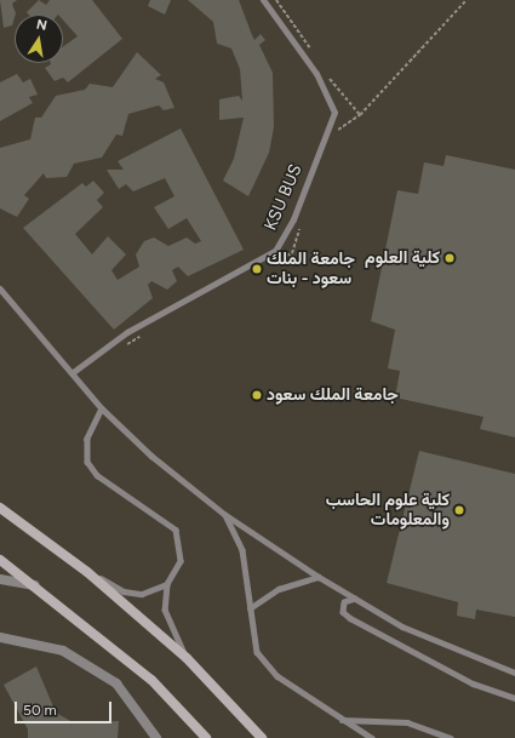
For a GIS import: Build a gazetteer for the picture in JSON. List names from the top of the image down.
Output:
{
  "streets": {
    "lane": ["KSU BUS"]
  },
  "places": [
    "كلية العلوم",
    "جامعة الملك سعود - بنات",
    "جامعة الملك سعود",
    "كلية علوم الحاسب والمعلومات"
  ],
  "scale_bar": "50 m",
  "north": "top"
}
